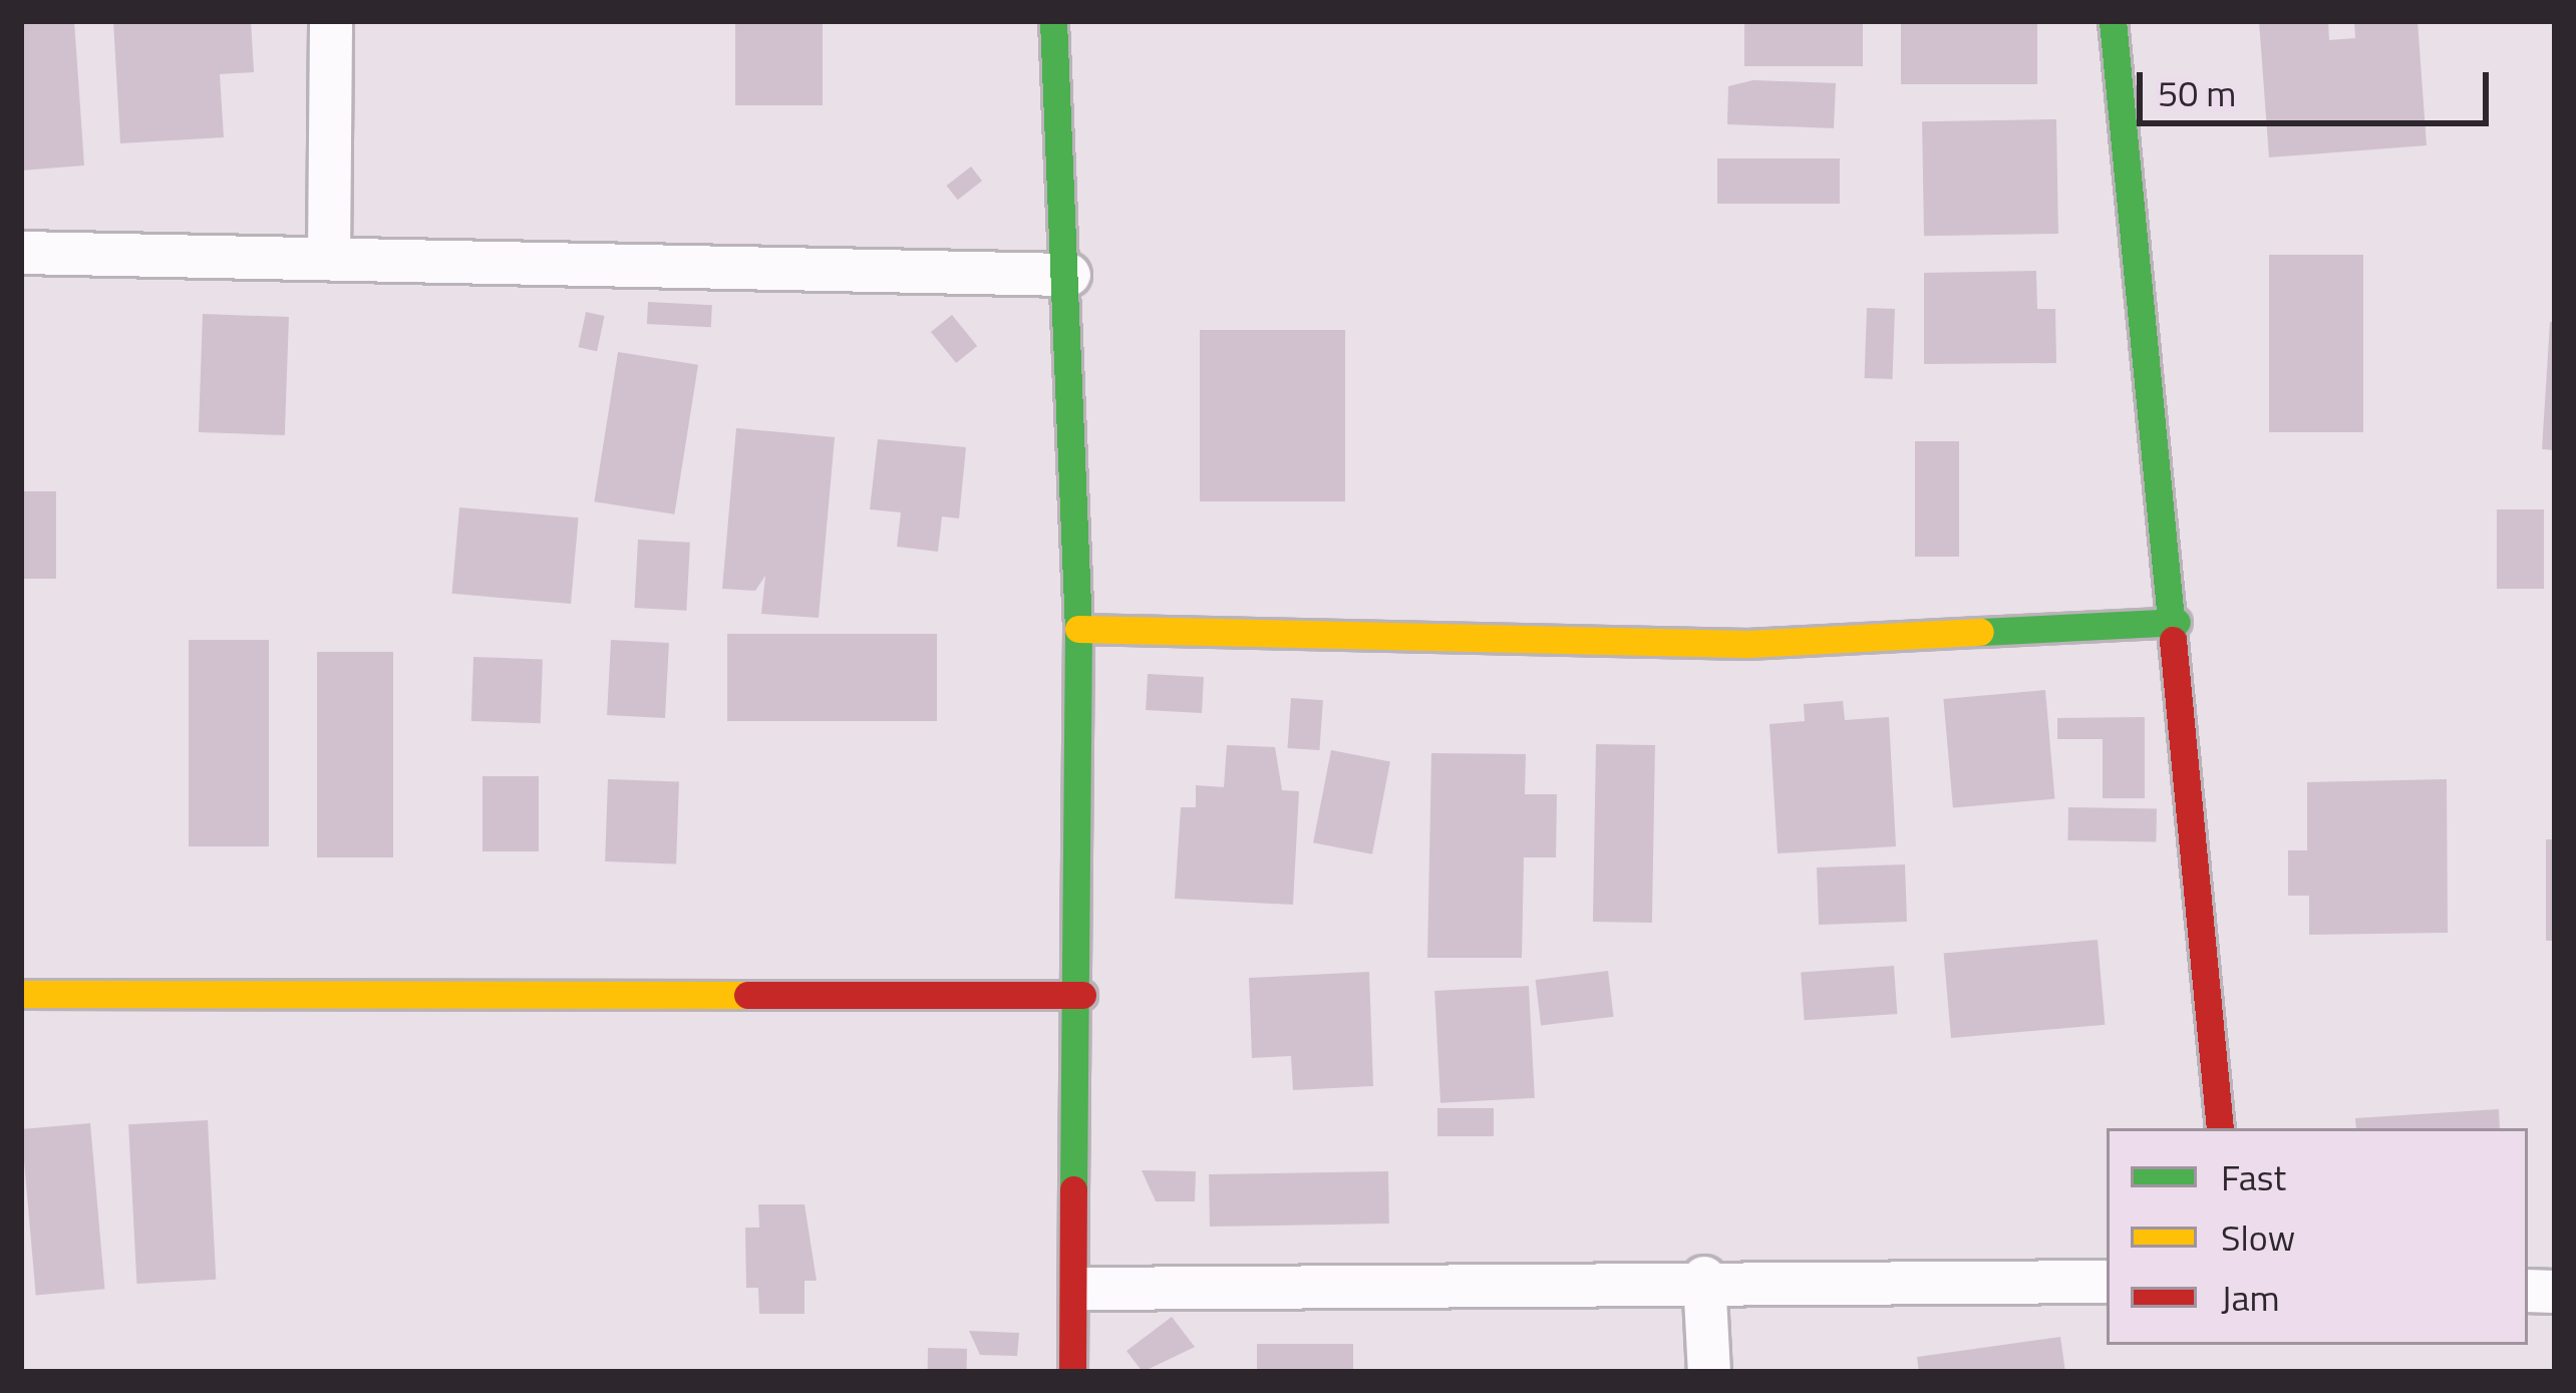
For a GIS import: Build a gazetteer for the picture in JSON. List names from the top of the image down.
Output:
{
  "legend": ["Fast", "Slow", "Jam"],
  "scale_bar": "50 m"
}
